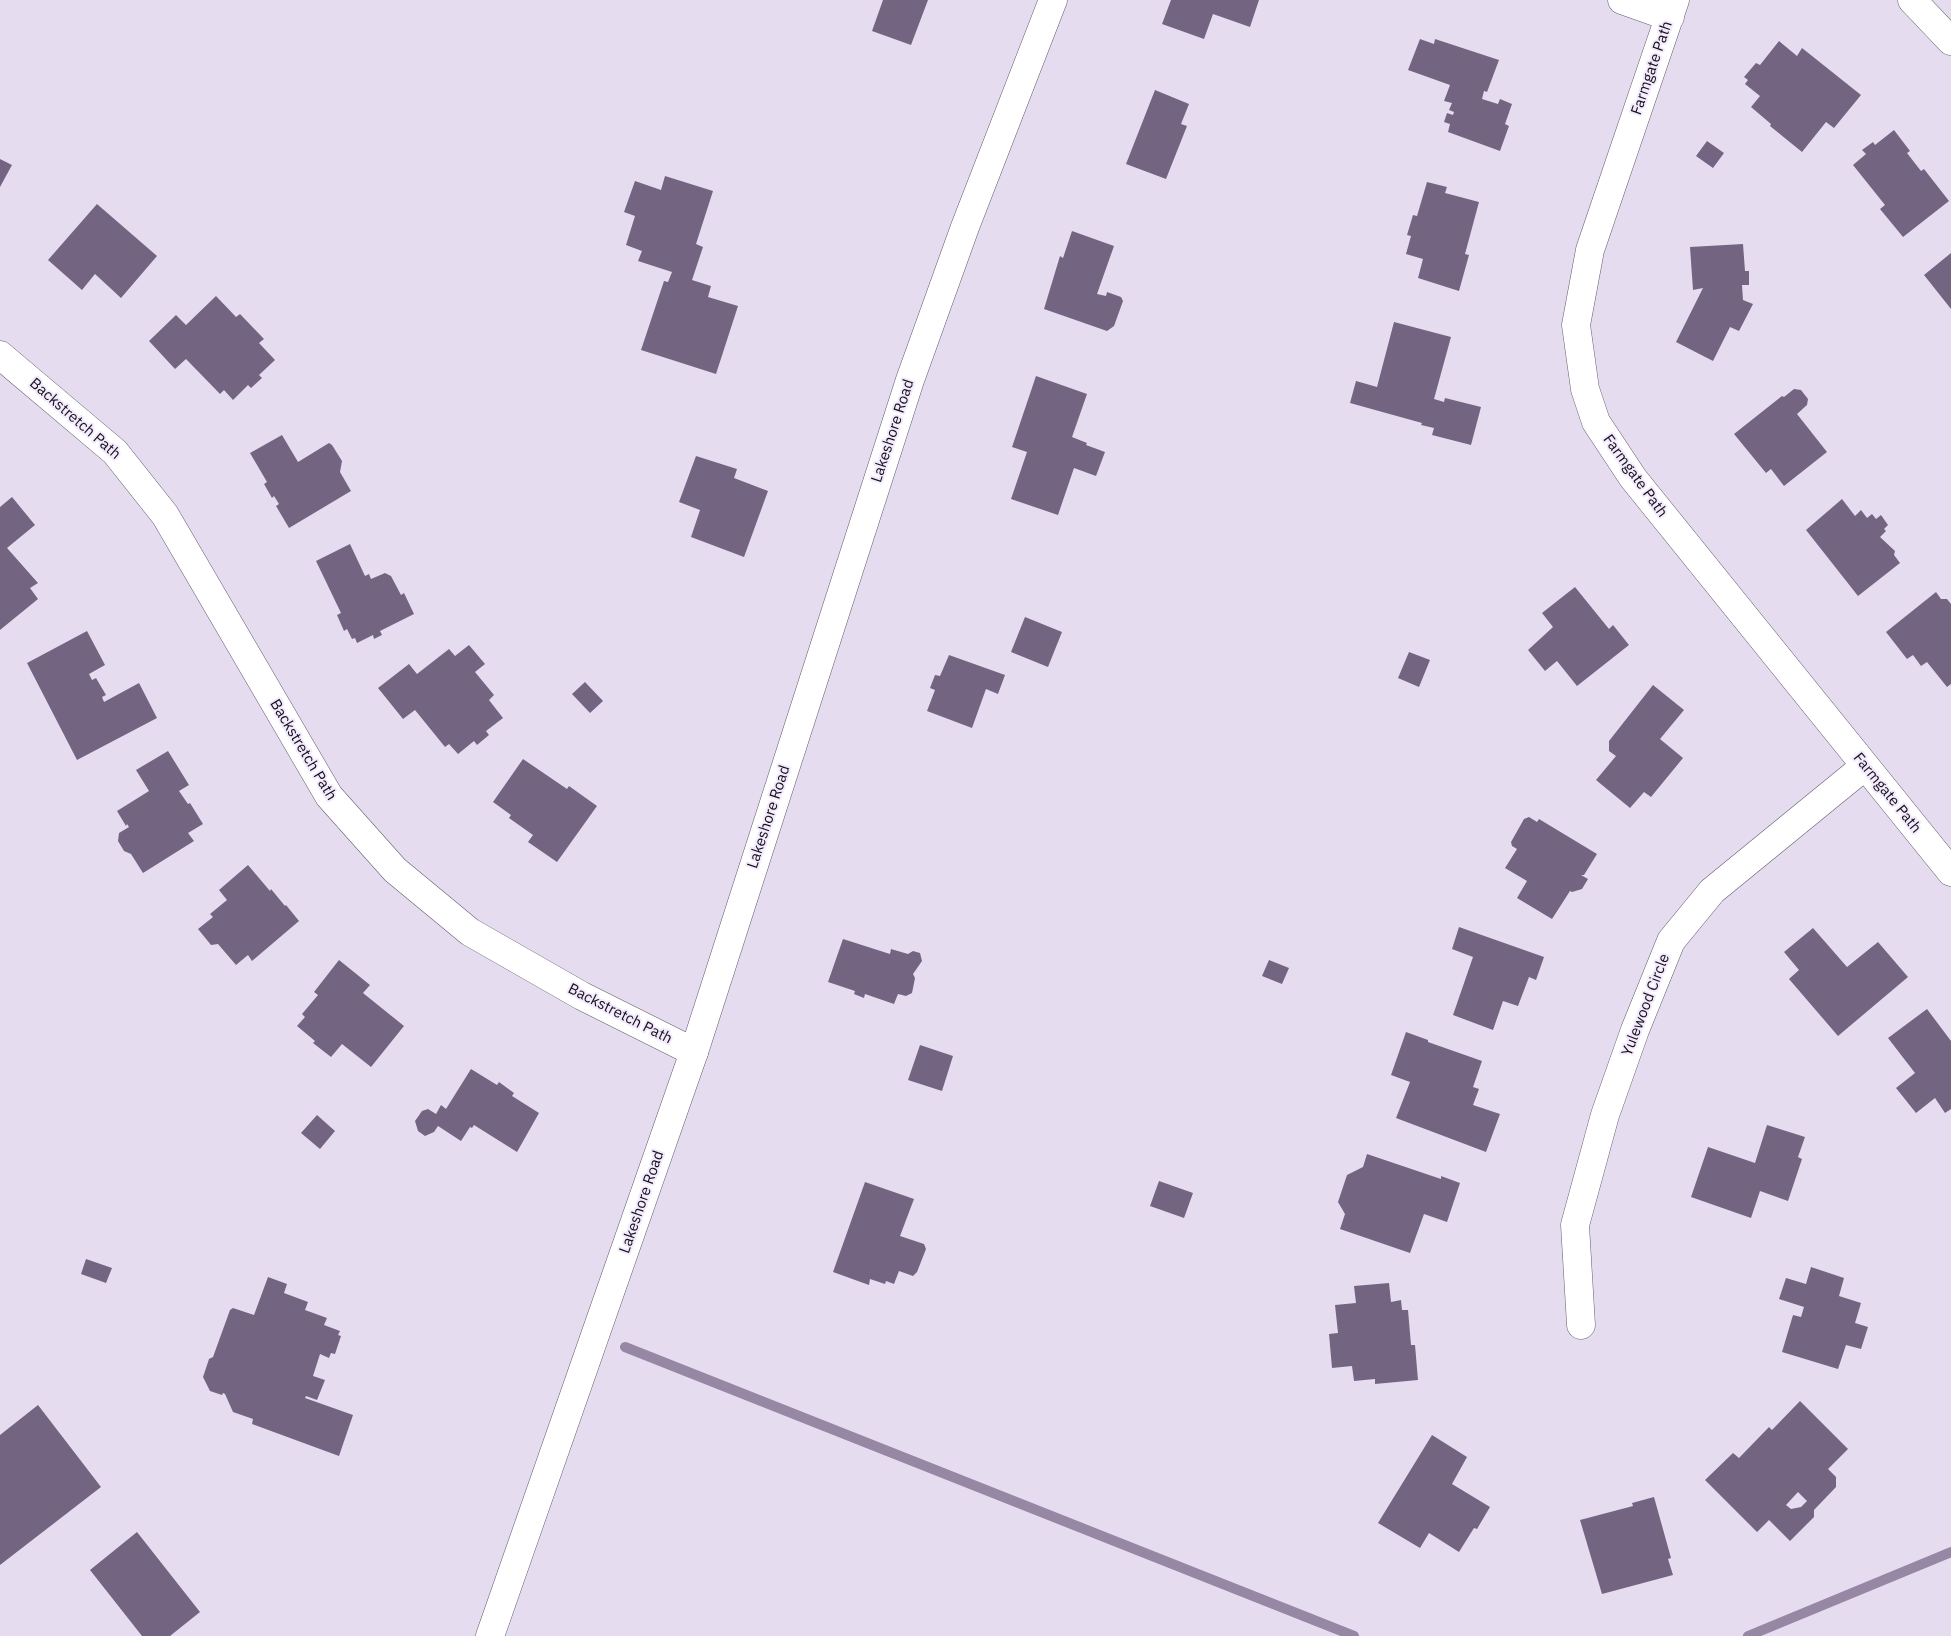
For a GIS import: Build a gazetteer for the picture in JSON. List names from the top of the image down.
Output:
{
  "streets": {
    "street": [
      "Farmgate Path",
      "Backstretch Path",
      "Lakeshore Road",
      "Yulewood Circle"
    ]
  },
  "crossings": [
    ["Farmgate Path", "Yulewood Circle"],
    ["Backstretch Path", "Lakeshore Road"]
  ]
}
